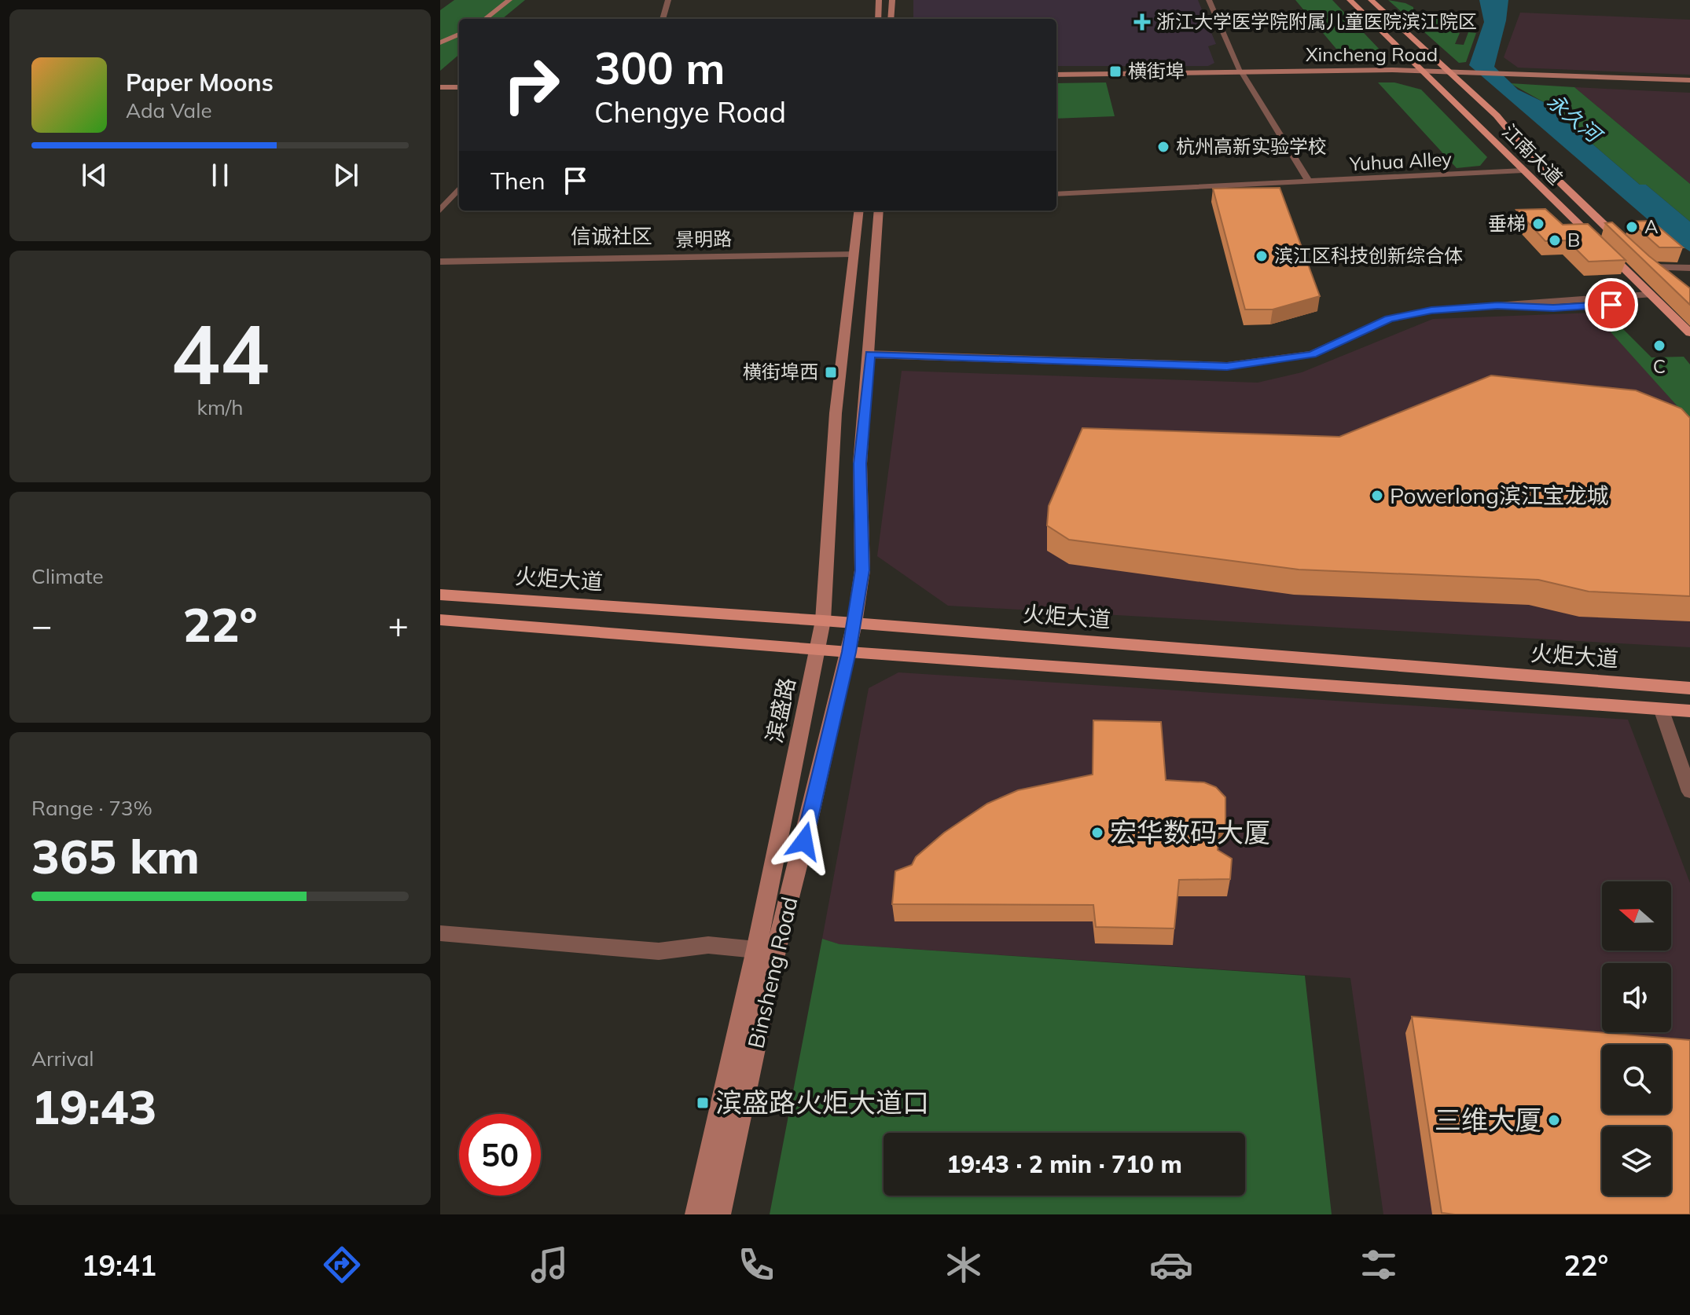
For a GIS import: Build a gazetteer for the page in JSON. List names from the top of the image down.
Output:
{
  "streets": {
    "main road": [
      "Xincheng Road",
      "江南大道",
      "火炬大道",
      "滨盛路",
      "Binsheng Road"
    ],
    "street": ["Yuhua Alley", "景明路"]
  },
  "crossings": [
    ["Xincheng Road", "江南大道"],
    ["江南大道", "Yuhua Alley"],
    ["景明路", "滨盛路"],
    ["火炬大道", "滨盛路"],
    ["火炬大道", "Binsheng Road"]
  ],
  "districts": ["信诚社区"],
  "water": ["永久河"],
  "places": {
    "health": ["浙江大学医学院附属儿童医院滨江院区"],
    "transit": ["横街埠", "横街埠西", "滨盛路火炬大道口"],
    "other": [
      "杭州高新实验学校",
      "垂梯",
      "A",
      "B",
      "滨江区科技创新综合体",
      "C",
      "Powerlong滨江宝龙城",
      "宏华数码大厦",
      "三维大厦"
    ]
  },
  "north": "left",
  "page": {
    "turn": ["300 m", "Chengye Road"],
    "song": ["Paper Moons", "Ada Vale"],
    "then": "Then",
    "tile": [
      ["44", "km/h"],
      "Climate",
      ["Range · 73%", "365 km"],
      ["Arrival", "19:43"]
    ],
    "heat": ["−", "22°", "+"],
    "limit": "50",
    "trip": "19:43 · 2 min · 710 m",
    "tabs": ["19:41", "22°"]
  }
}
